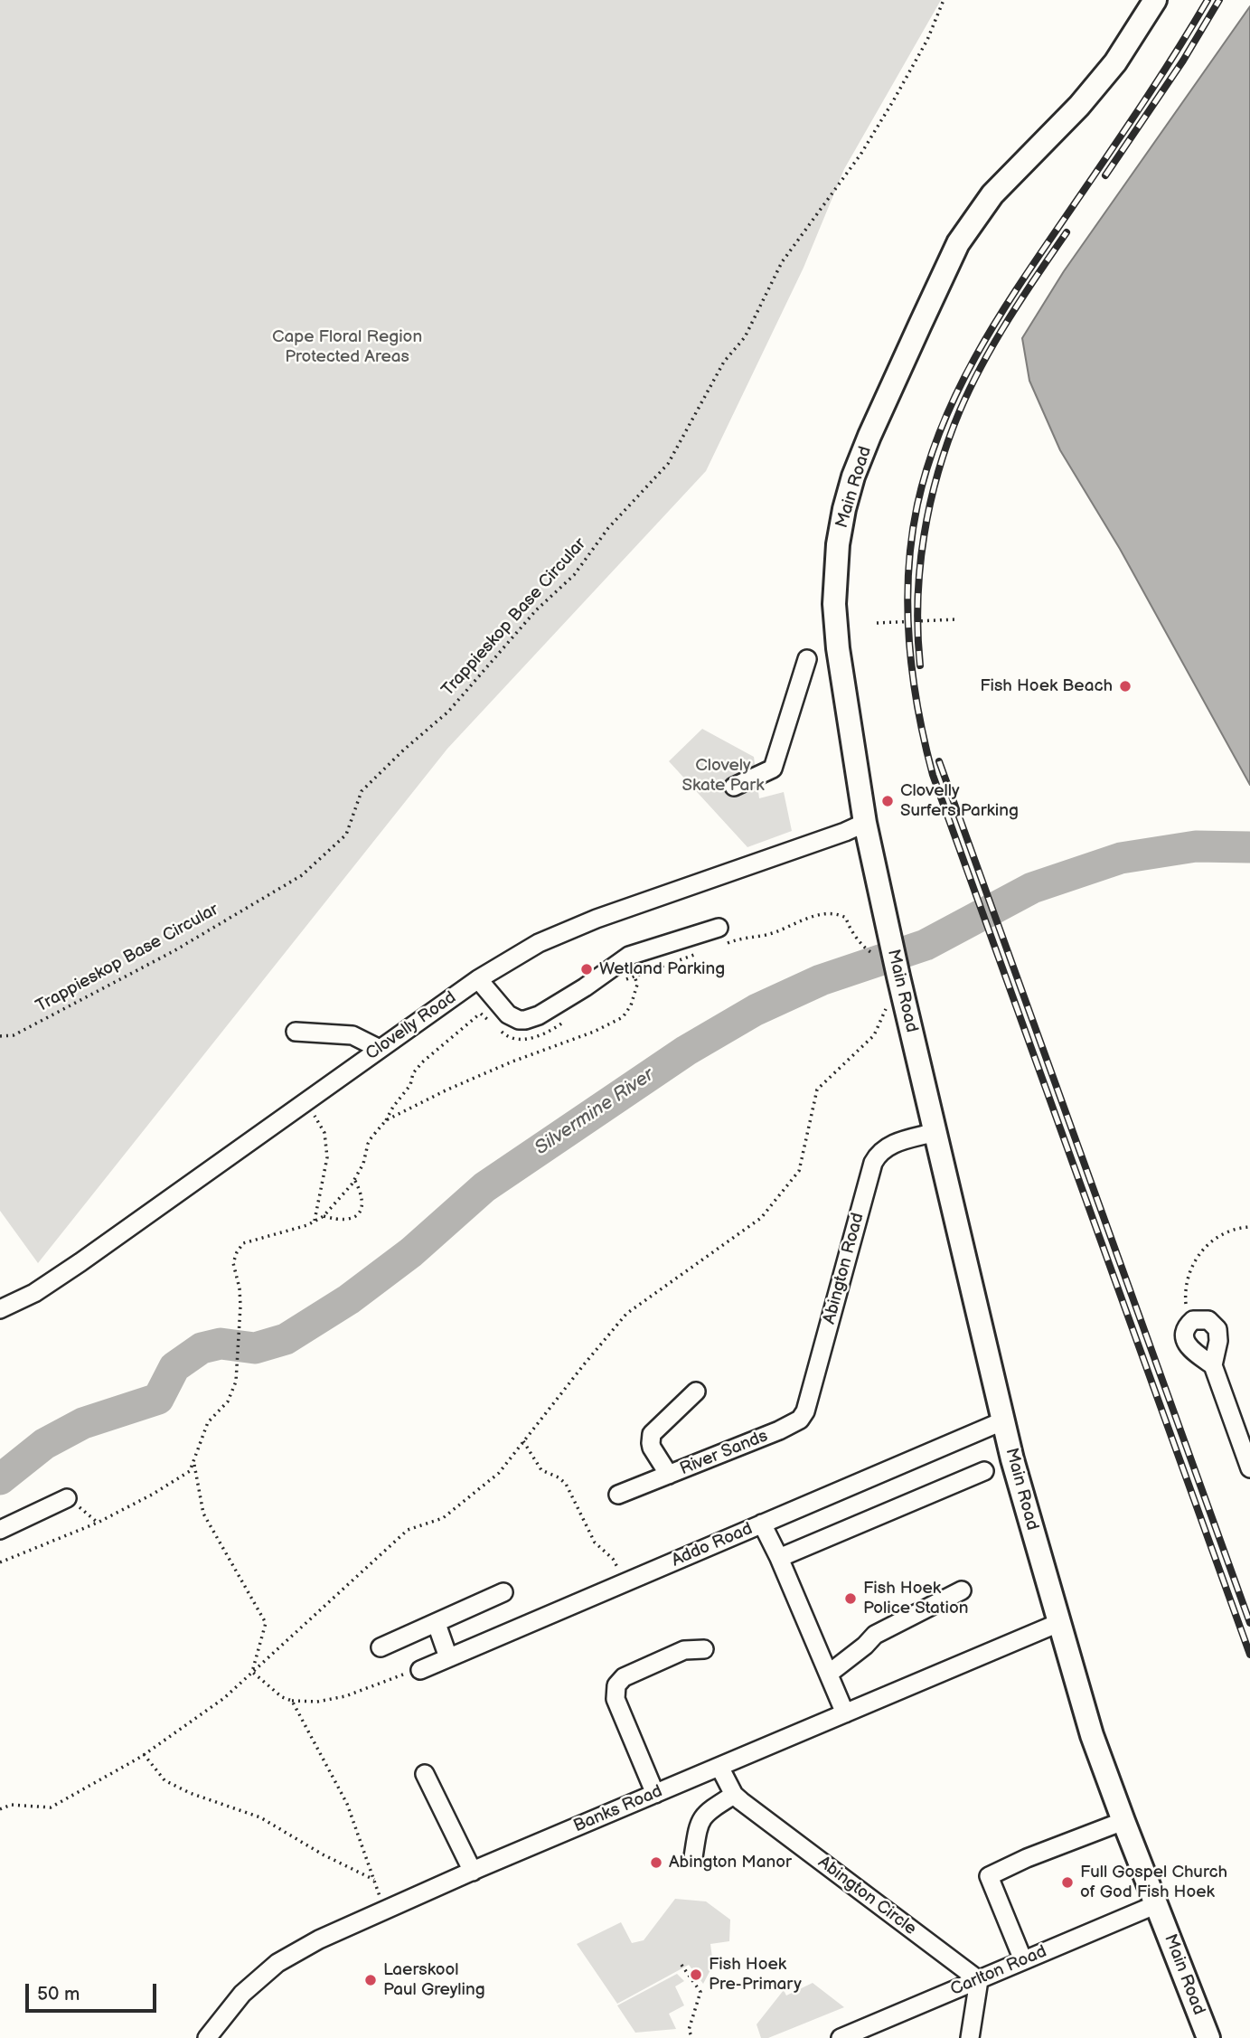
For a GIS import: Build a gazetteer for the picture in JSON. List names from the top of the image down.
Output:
{
  "streets": {
    "main road": ["Main Road"],
    "street": [
      "Clovelly Road",
      "Abington Road",
      "River Sands",
      "Addo Road",
      "Banks Road",
      "Abington Circle",
      "Carlton Road"
    ],
    "path": ["Trappieskop Base Circular"]
  },
  "crossings": [
    ["Main Road", "Clovelly Road"],
    ["Main Road", "Abington Road"],
    ["Main Road", "Addo Road"],
    ["Main Road", "Banks Road"],
    ["Main Road", "Carlton Road"],
    ["Abington Road", "River Sands"],
    ["Banks Road", "Abington Circle"],
    ["Abington Circle", "Carlton Road"]
  ],
  "water": ["Silvermine River"],
  "parks": ["Cape Floral Region Protected Areas", "Clovely Skate Park"],
  "places": [
    "Fish Hoek Beach",
    "Clovelly Surfers Parking",
    "Wetland Parking",
    "Fish Hoek Police Station",
    "Abington Manor",
    "Full Gospel Church of God Fish Hoek",
    "Fish Hoek Pre-Primary",
    "Laerskool Paul Greyling"
  ],
  "scale_bar": "50 m"
}
